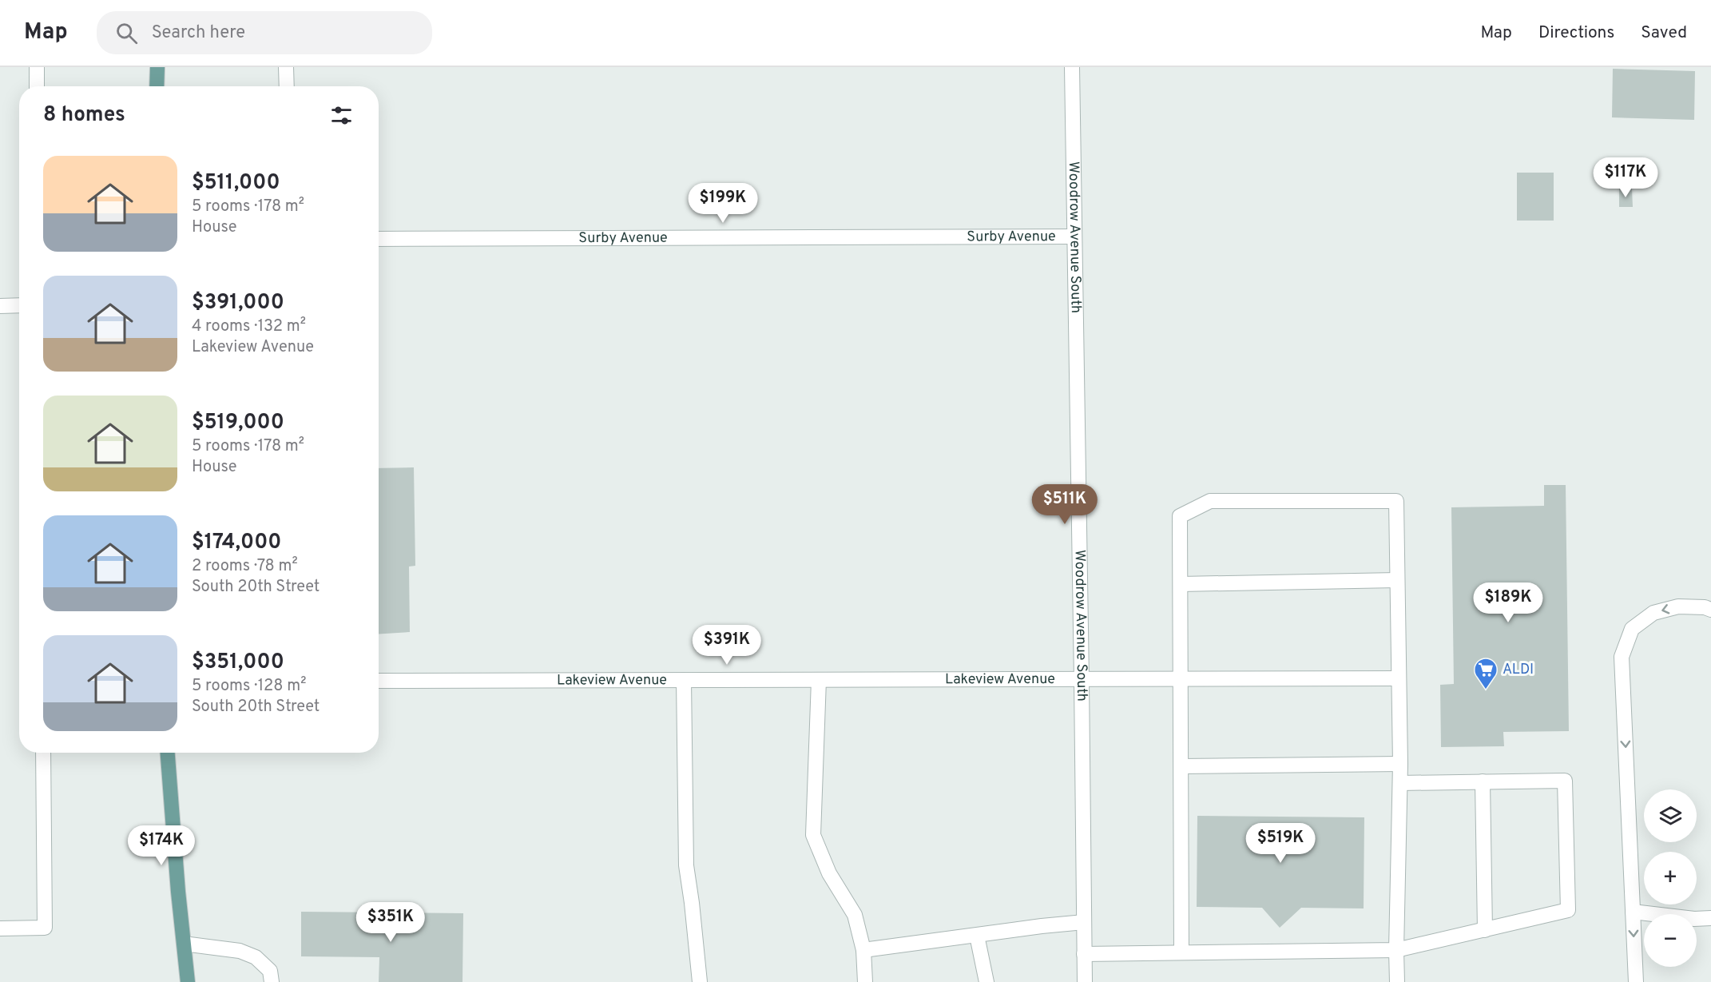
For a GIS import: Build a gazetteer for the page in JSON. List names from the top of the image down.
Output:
{
  "streets": {
    "street": ["Surby Avenue", "Woodrow Avenue South", "Lakeview Avenue"]
  },
  "crossings": [
    ["Surby Avenue", "Woodrow Avenue South"],
    ["Woodrow Avenue South", "Lakeview Avenue"]
  ],
  "places": {
    "supermarket": ["ALDI"]
  },
  "page": {
    "header": "Map",
    "search": "Search here",
    "nav": ["Map", "Directions", "Saved"],
    "heading": "8 homes",
    "list": [
      {
        "name": "$511,000",
        "note": "5 rooms · 178 m² · House"
      },
      {
        "name": "$391,000",
        "note": "4 rooms · 132 m² · Lakeview Avenue"
      },
      {
        "name": "$519,000",
        "note": "5 rooms · 178 m² · House"
      },
      {
        "name": "$174,000",
        "note": "2 rooms · 78 m² · South 20th Street"
      },
      {
        "name": "$351,000",
        "note": "5 rooms · 128 m² · South 20th Street"
      }
    ],
    "price": [
      "$117K",
      "$199K",
      "$511K",
      "$189K",
      "$391K",
      "$519K",
      "$174K",
      "$351K"
    ],
    "map_buttons": ["+", "−"]
  }
}
